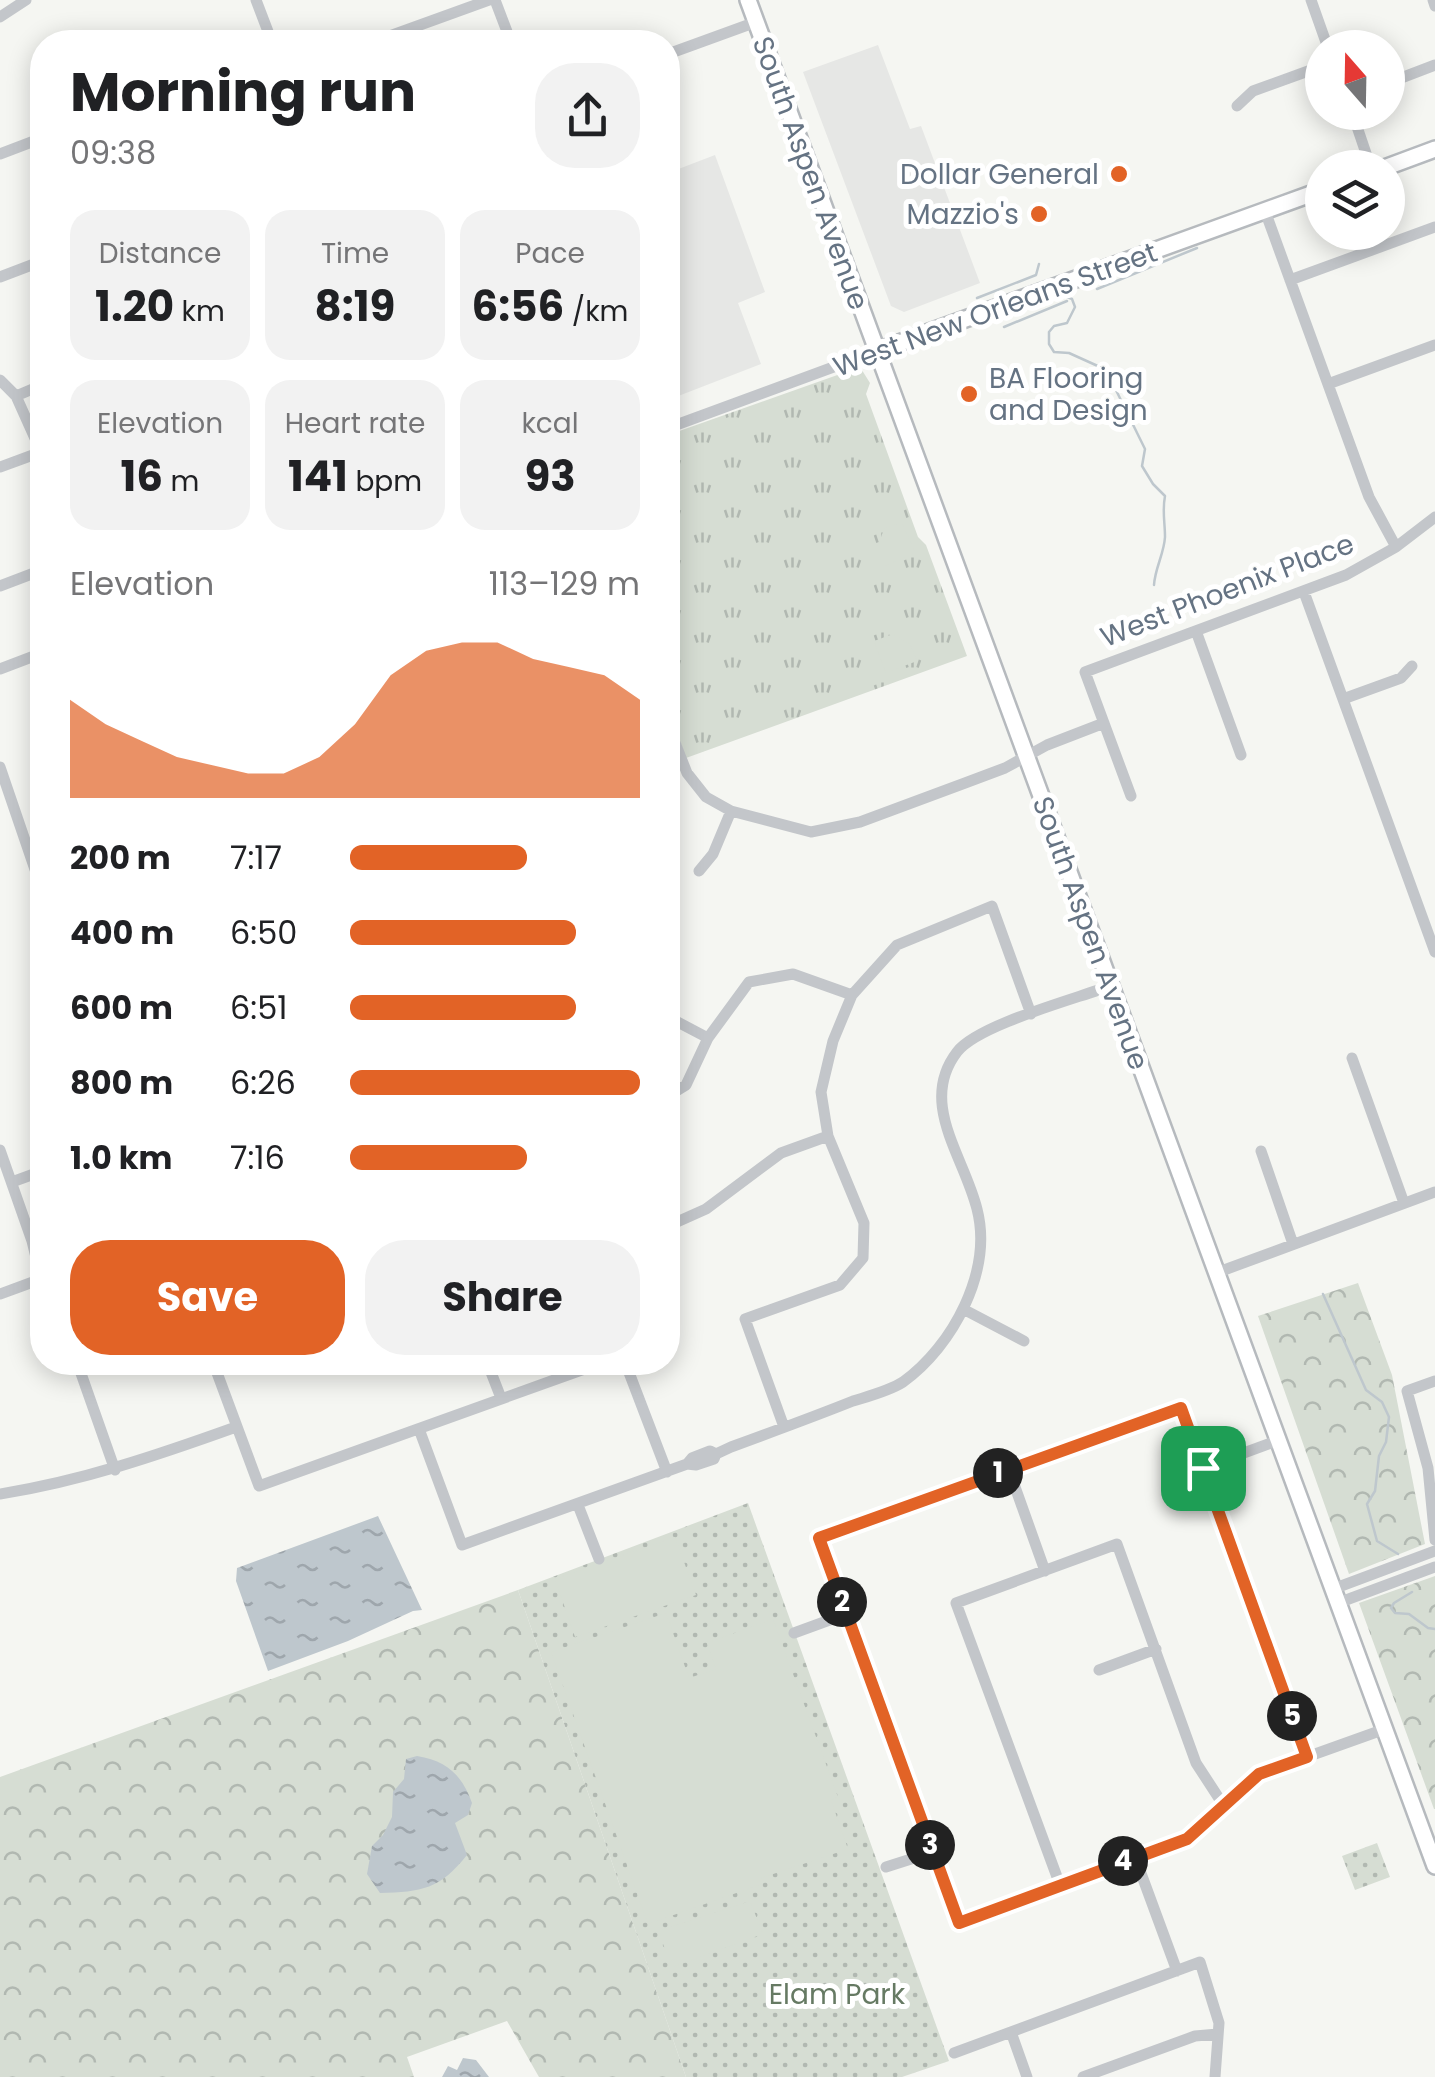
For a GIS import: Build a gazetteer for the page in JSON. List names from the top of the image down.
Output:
{
  "streets": {
    "main road": ["South Aspen Avenue", "West New Orleans Street"],
    "street": ["West Phoenix Place"]
  },
  "crossings": [
    ["South Aspen Avenue", "West New Orleans Street"]
  ],
  "parks": ["Elam Park"],
  "places": ["Dollar General", "Mazzio's", "BA Flooring and Design"],
  "north": "top",
  "page": {
    "heading": ["Morning run", "09:38"],
    "stats": [
      ["Distance", "1.20 km"],
      ["Time", "8:19"],
      ["Pace", "6:56 /km"],
      ["Elevation", "16 m"],
      ["Heart rate", "141 bpm"],
      ["kcal", "93"]
    ],
    "chart": ["Elevation", "113–129 m"],
    "list": [
      {
        "name": "200 m",
        "note": "7:17"
      },
      {
        "name": "400 m",
        "note": "6:50"
      },
      {
        "name": "600 m",
        "note": "6:51"
      },
      {
        "name": "800 m",
        "note": "6:26"
      },
      {
        "name": "1.0 km",
        "note": "7:16"
      }
    ],
    "buttons": ["Save", "Share"],
    "pins": [
      "1",
      "2",
      "5",
      "3",
      "4"
    ]
  }
}
